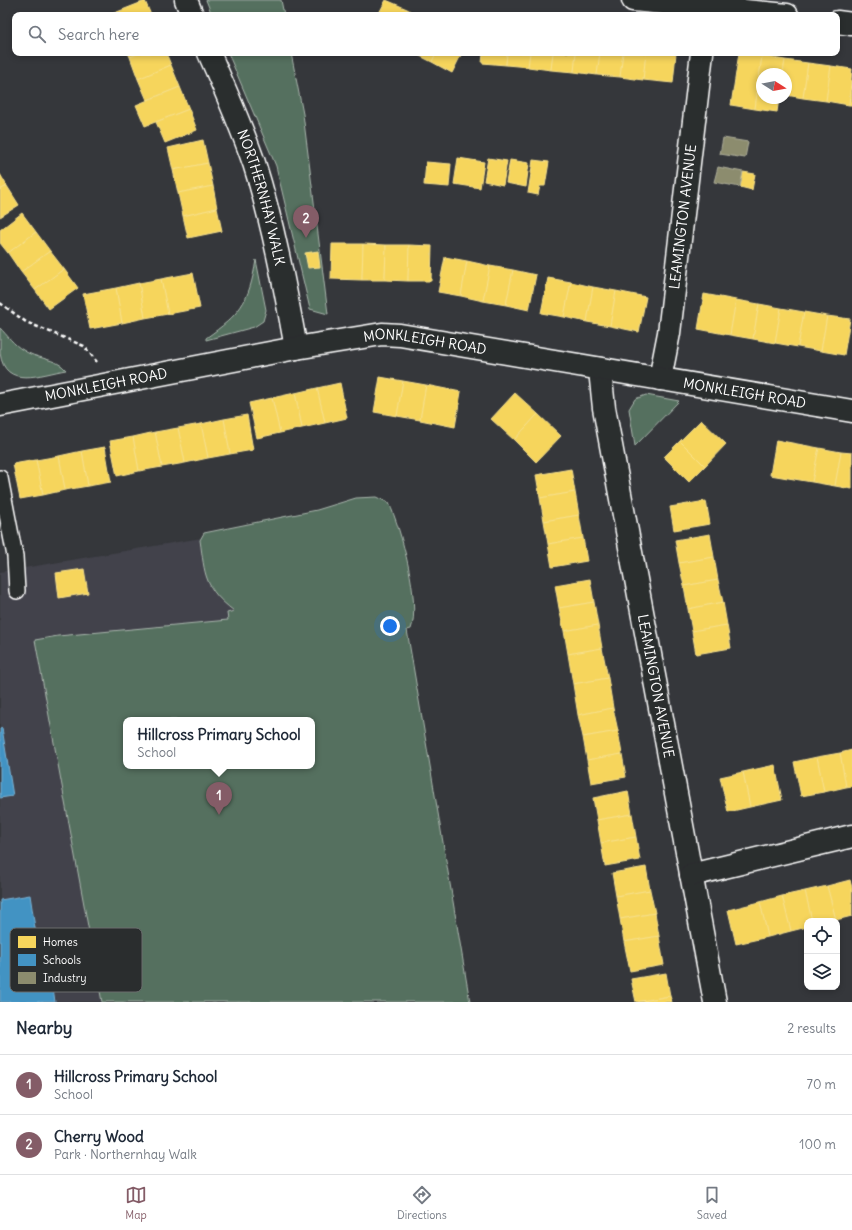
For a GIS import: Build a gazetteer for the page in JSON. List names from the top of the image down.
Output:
{
  "streets": {
    "street": ["NORTHERNHAY WALK", "LEAMINGTON AVENUE", "MONKLEIGH ROAD"]
  },
  "crossings": [
    ["NORTHERNHAY WALK", "MONKLEIGH ROAD"],
    ["LEAMINGTON AVENUE", "MONKLEIGH ROAD"]
  ],
  "legend": ["Homes", "Schools", "Industry"],
  "north": "right",
  "page": {
    "search": "Search here",
    "pins": ["2", "1"],
    "popup": ["Hillcross Primary School", "School"],
    "heading": ["Nearby", "2 results"],
    "list": [
      {
        "mark": "1",
        "name": "Hillcross Primary School",
        "note": "School",
        "value": "70 m"
      },
      {
        "mark": "2",
        "name": "Cherry Wood",
        "note": "Park · Northernhay Walk",
        "value": "100 m"
      }
    ],
    "nav": ["Map", "Directions", "Saved"]
  }
}
